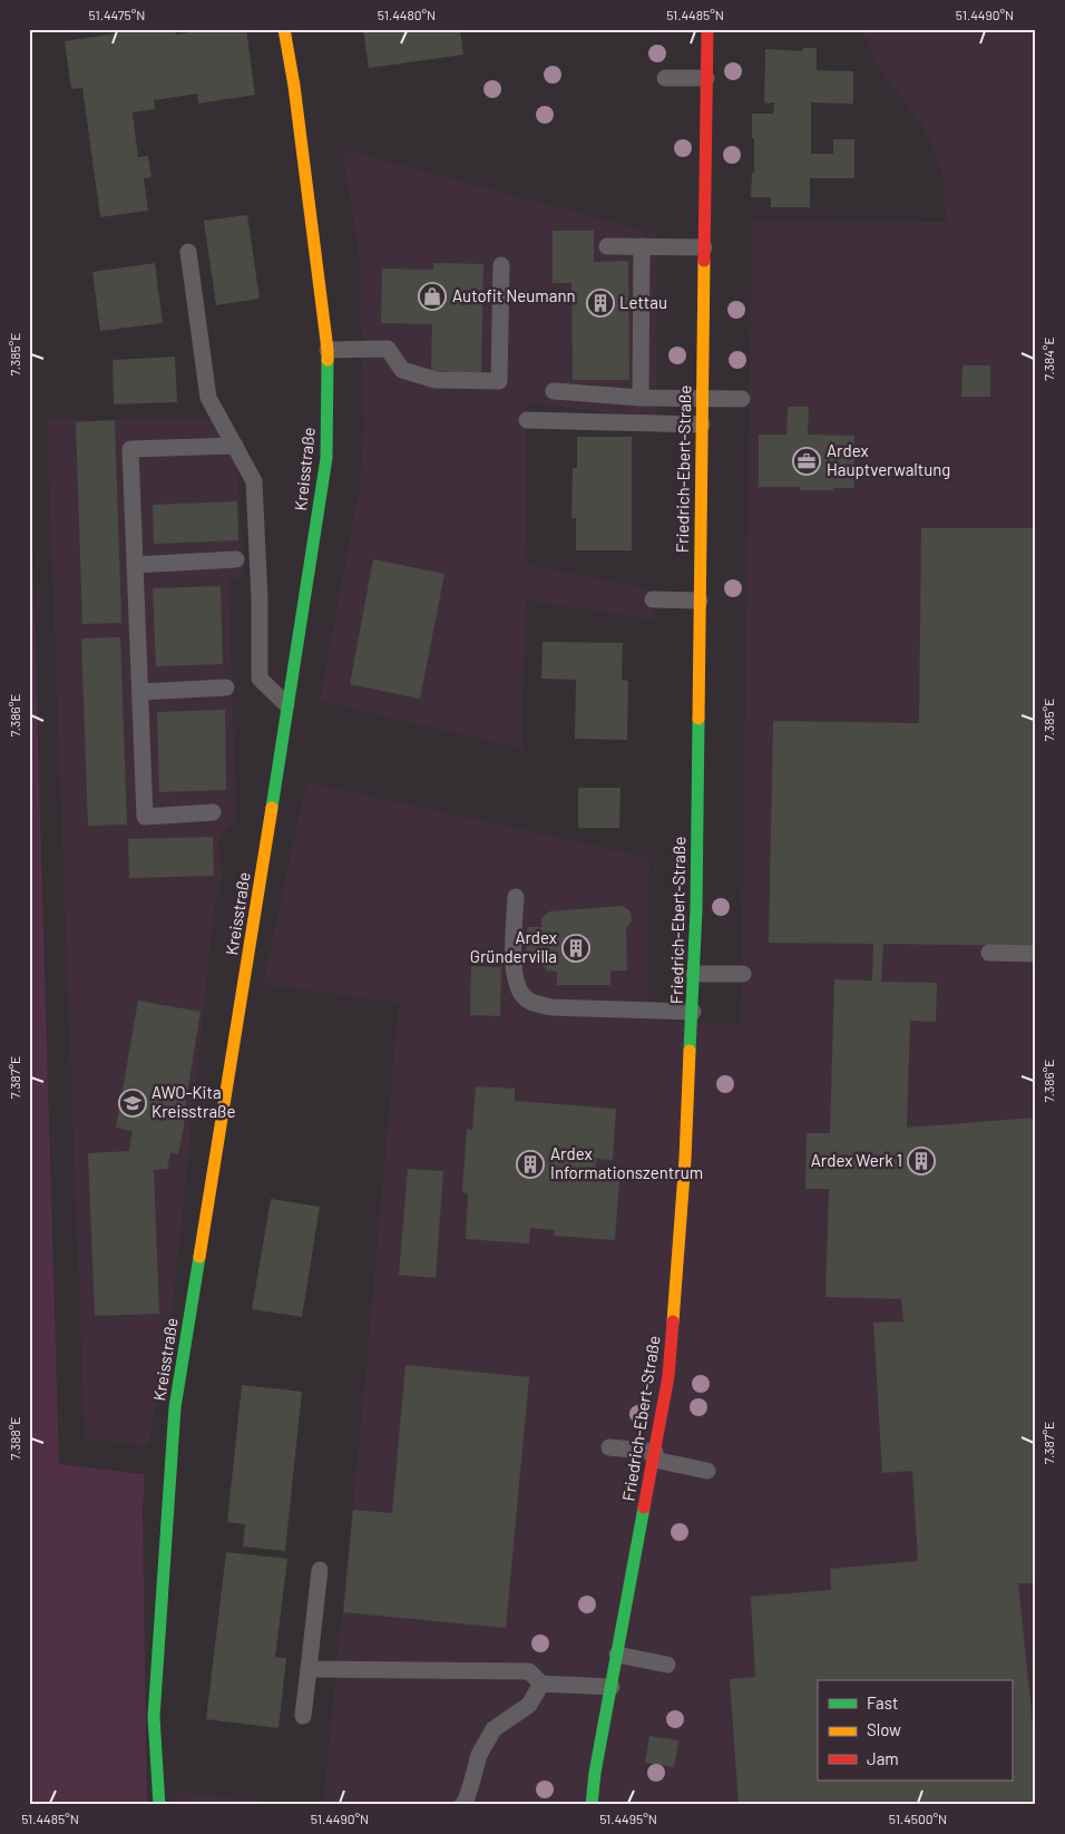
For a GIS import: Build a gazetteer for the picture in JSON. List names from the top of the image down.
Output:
{
  "streets": {
    "street": ["Kreisstraße", "Friedrich-Ebert-Straße"]
  },
  "places": {
    "shop": ["Autofit Neumann"],
    "building": [
      "Lettau",
      "Ardex Gründervilla",
      "Ardex Werk 1",
      "Ardex Informationszentrum"
    ],
    "office": ["Ardex Hauptverwaltung"],
    "school or university": ["AWO-Kita Kreisstraße"]
  },
  "legend": ["Fast", "Slow", "Jam"],
  "coordinates": [
    "51.4475°N",
    "51.4480°N",
    "51.4485°N",
    "51.4490°N",
    "7.385°E",
    "7.384°E",
    "7.386°E",
    "7.387°E",
    "7.388°E",
    "51.4495°N",
    "51.4500°N"
  ]
}
